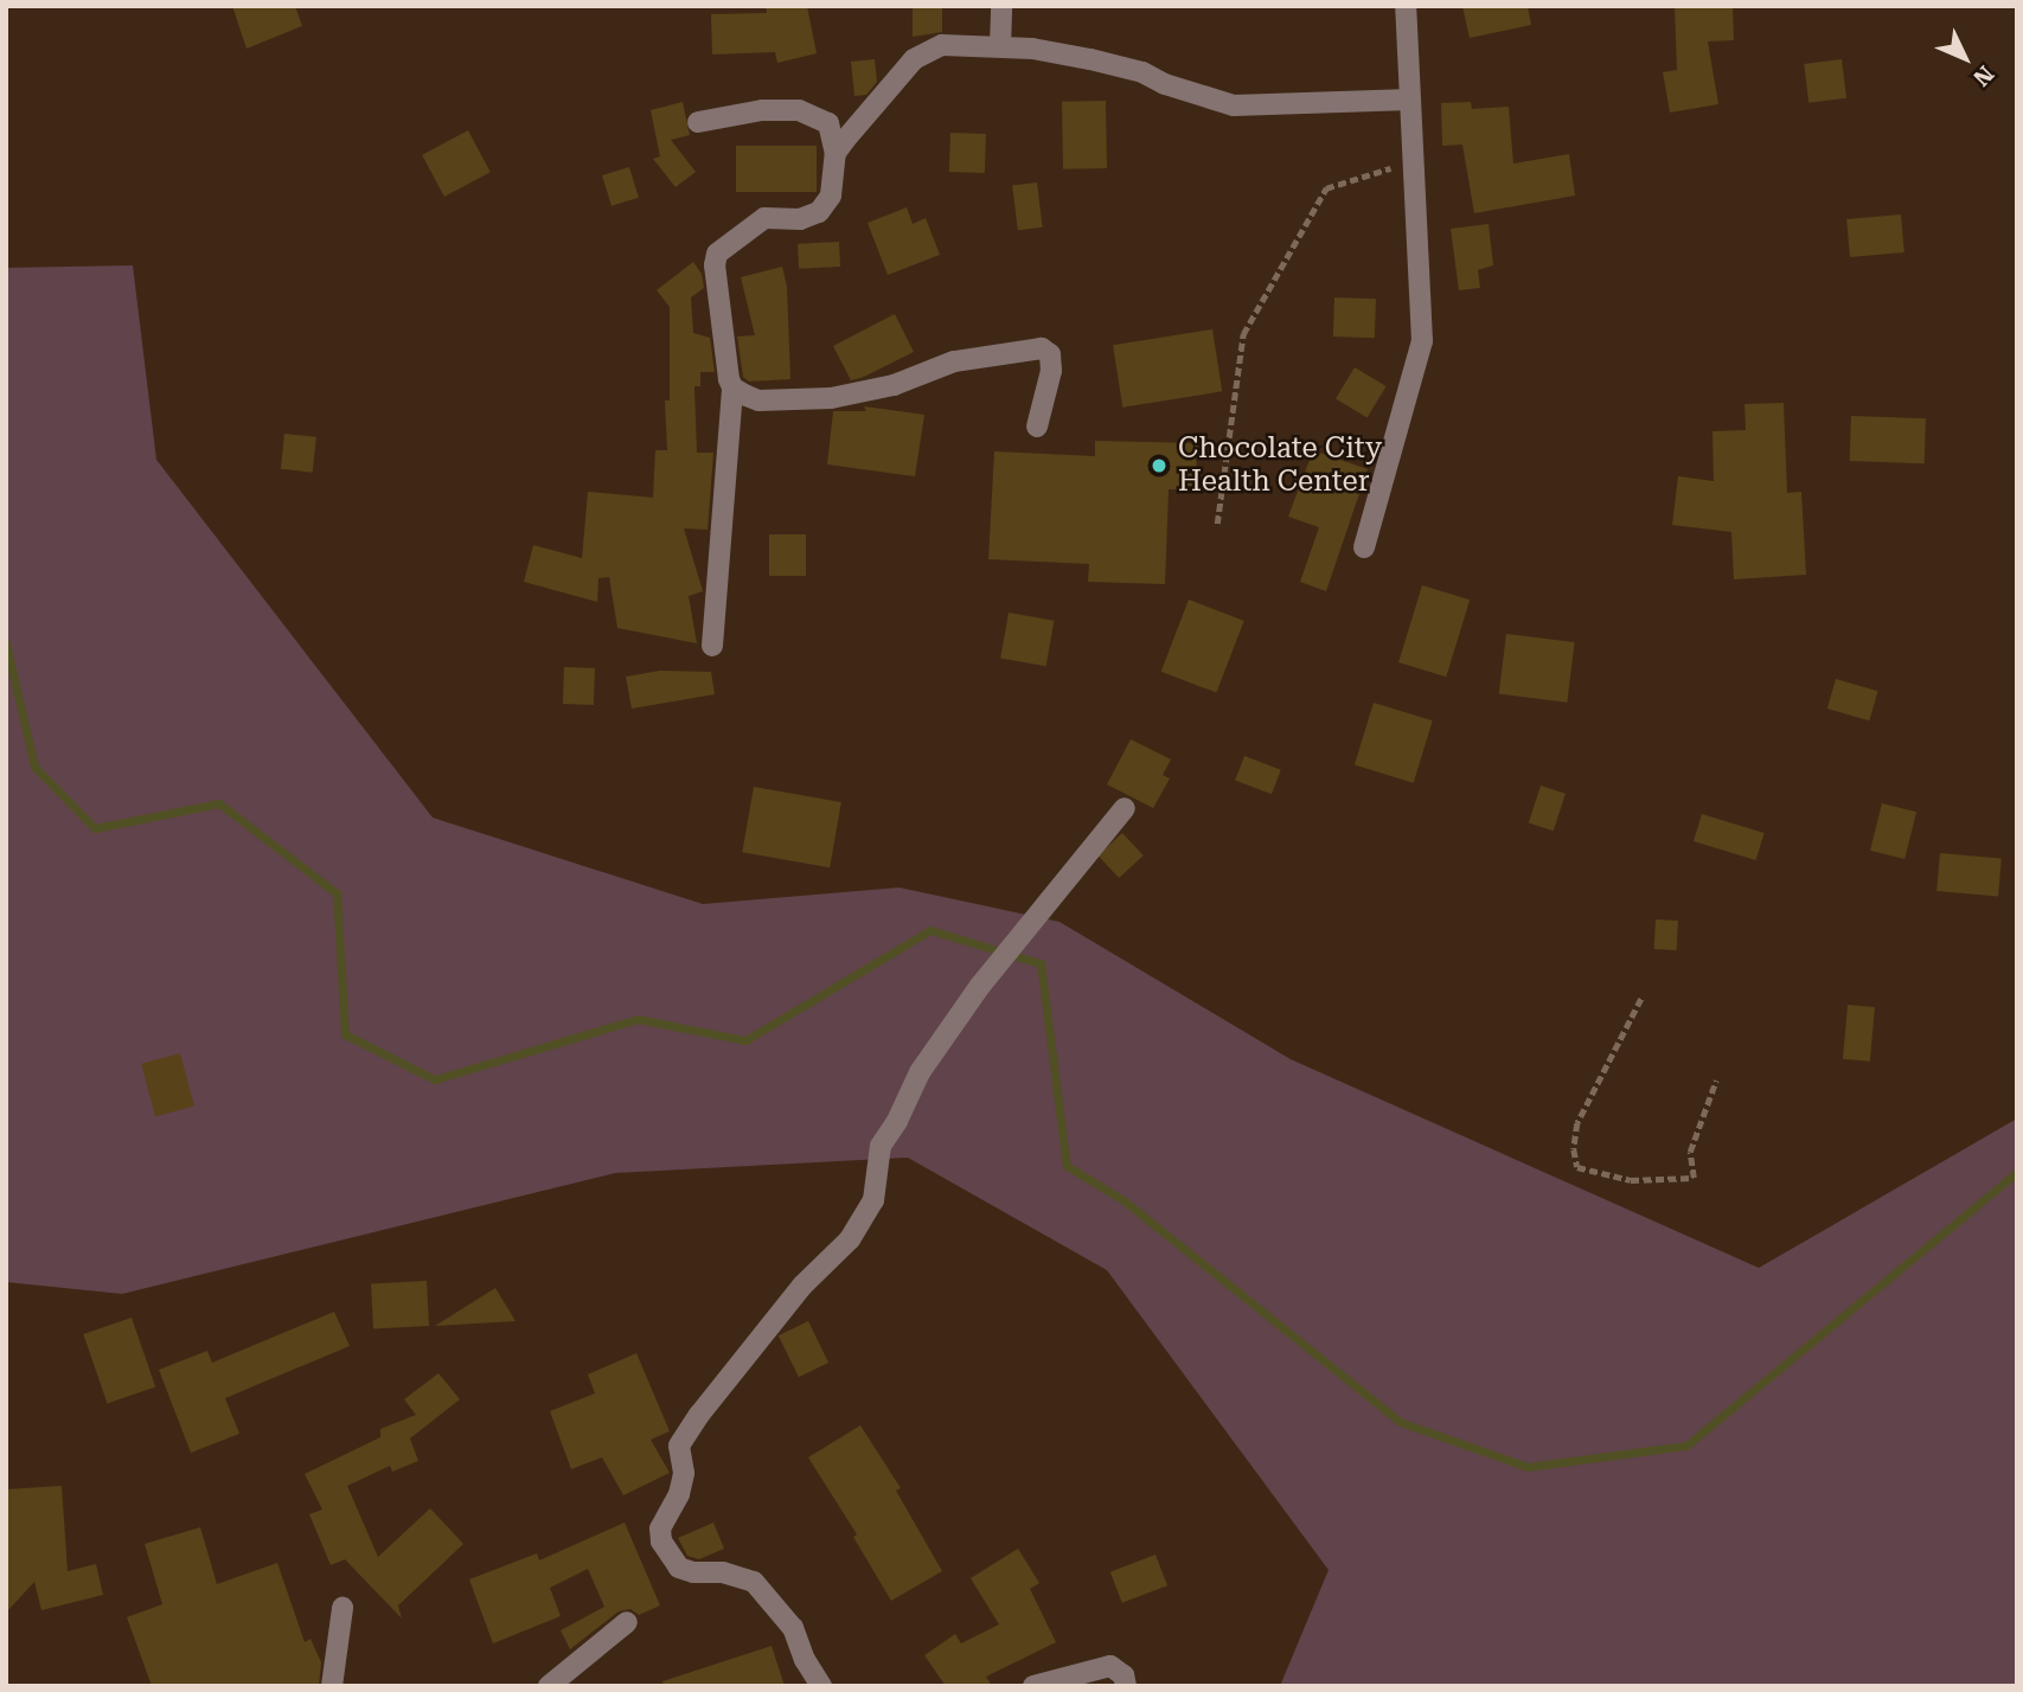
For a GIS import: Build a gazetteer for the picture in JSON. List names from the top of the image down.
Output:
{
  "places": ["Chocolate City Health Center"],
  "north": "bottom right"
}
